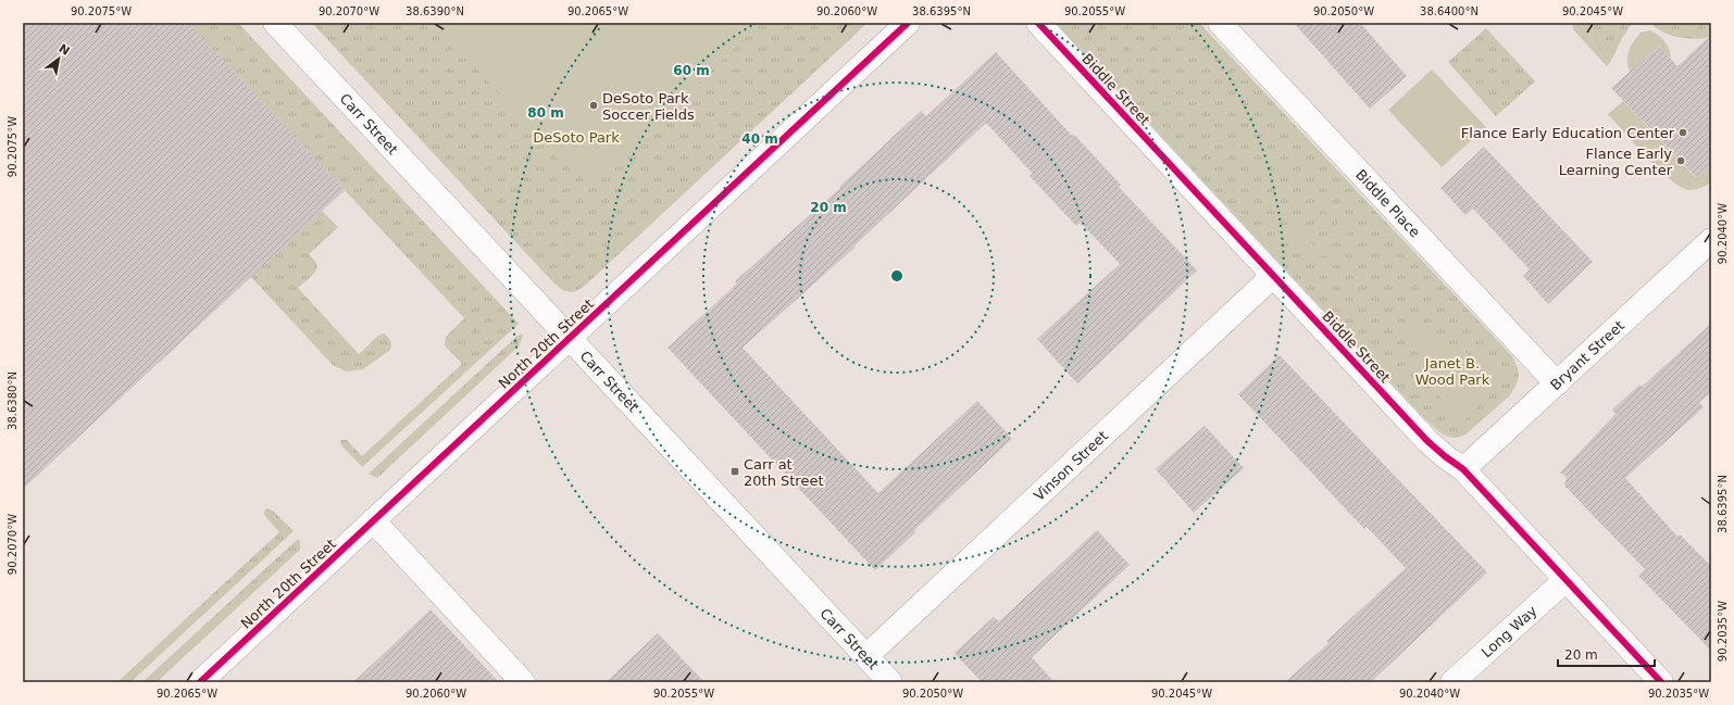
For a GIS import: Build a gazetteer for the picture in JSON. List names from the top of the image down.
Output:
{
  "streets": {
    "street": [
      "Biddle Street",
      "Carr Street",
      "Biddle Place",
      "North 20th Street",
      "Bryant Street",
      "Vinson Street",
      "Long Way"
    ]
  },
  "crossings": [
    ["Biddle Street", "Bryant Street"],
    ["Biddle Street", "Vinson Street"],
    ["Biddle Street", "Long Way"],
    ["Carr Street", "North 20th Street"],
    ["Carr Street", "Vinson Street"],
    ["Biddle Place", "Bryant Street"]
  ],
  "parks": ["DeSoto Park", "Janet B. Wood Park"],
  "places": {
    "other": ["DeSoto Park Soccer Fields", "Flance Early Education Center", "Flance Early Learning Center"],
    "transit": ["Carr at 20th Street"]
  },
  "scale_bar": "20 m",
  "north": "top right",
  "coordinates": [
    "90.2075°W",
    "90.2070°W",
    "38.6390°N",
    "90.2065°W",
    "90.2060°W",
    "38.6395°N",
    "90.2055°W",
    "90.2050°W",
    "38.6400°N",
    "90.2045°W",
    "90.2040°W",
    "38.6380°N",
    "90.2035°W"
  ],
  "rings": [
    "60 m",
    "80 m",
    "40 m",
    "20 m"
  ]
}
